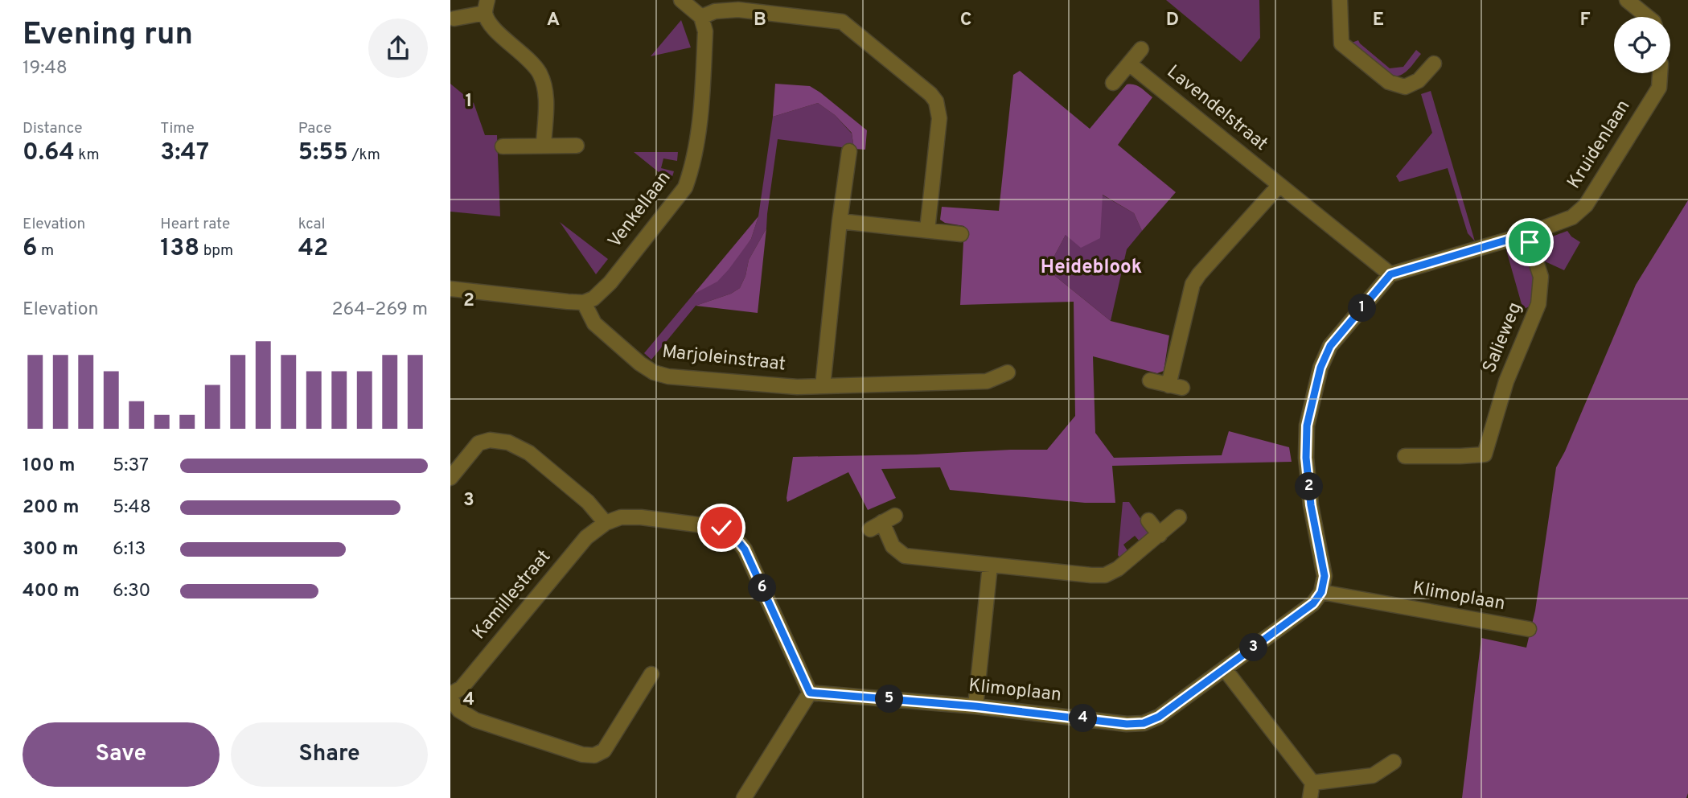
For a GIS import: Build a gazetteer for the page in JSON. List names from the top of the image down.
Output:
{
  "streets": {
    "street": [
      "Lavendelstraat",
      "Kruidenlaan",
      "Venkellaan",
      "Salieweg",
      "Marjoleinstraat",
      "Kamillestraat",
      "Klimoplaan"
    ]
  },
  "crossings": [
    ["Lavendelstraat", "Kruidenlaan"],
    ["Kruidenlaan", "Salieweg"],
    ["Venkellaan", "Marjoleinstraat"],
    ["Kamillestraat", "Klimoplaan"]
  ],
  "districts": ["Heideblook"],
  "page": {
    "heading": ["Evening run", "19:48"],
    "stats": [
      ["Distance", "0.64 km"],
      ["Time", "3:47"],
      ["Pace", "5:55 /km"],
      ["Elevation", "6 m"],
      ["Heart rate", "138 bpm"],
      ["kcal", "42"]
    ],
    "chart": ["Elevation", "264–269 m"],
    "pins": [
      "1",
      "2",
      "6",
      "3",
      "5",
      "4"
    ],
    "list": [
      {
        "name": "100 m",
        "note": "5:37"
      },
      {
        "name": "200 m",
        "note": "5:48"
      },
      {
        "name": "300 m",
        "note": "6:13"
      },
      {
        "name": "400 m",
        "note": "6:30"
      }
    ],
    "buttons": ["Save", "Share"]
  },
  "grid": {
    "columns": [
      "A",
      "B",
      "C",
      "D",
      "E",
      "F"
    ],
    "rows": [
      "1",
      "2",
      "3",
      "4"
    ]
  }
}
